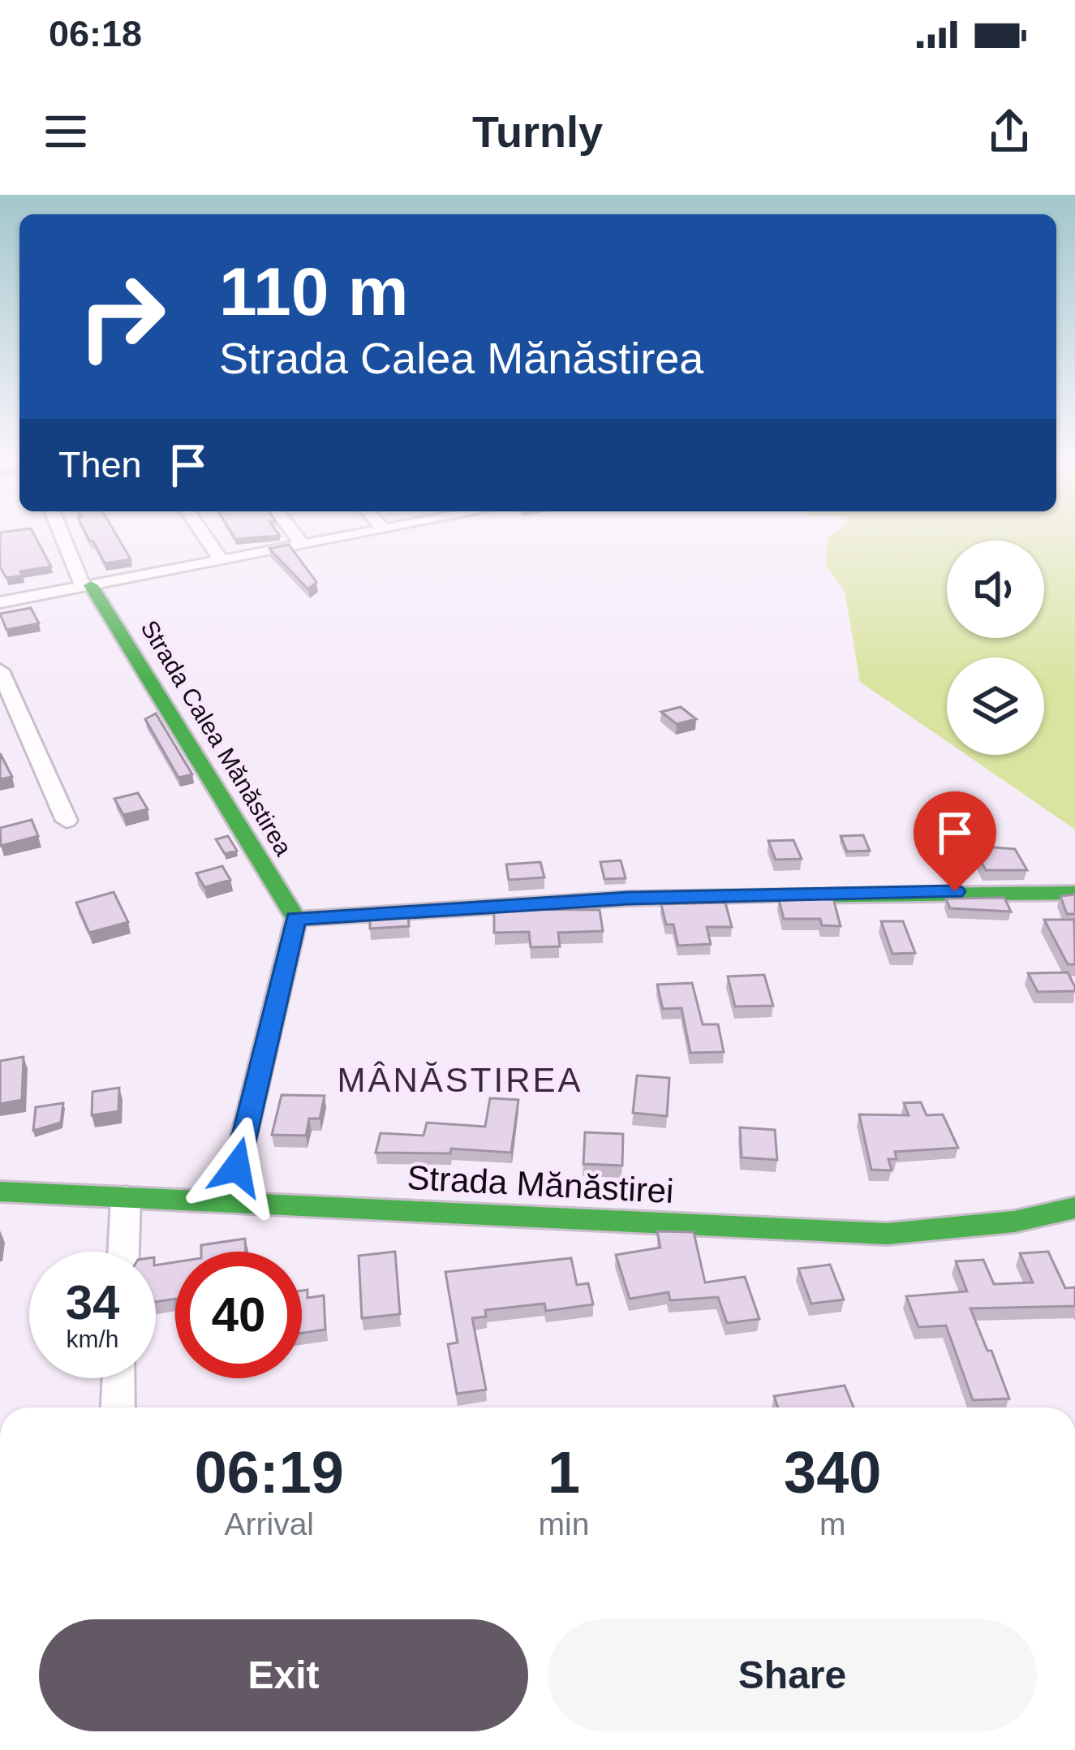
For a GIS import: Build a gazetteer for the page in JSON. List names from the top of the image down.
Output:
{
  "streets": {
    "street": ["Strada Calea Mănăstirea", "Strada Mănăstirei"]
  },
  "districts": ["MÂNĂSTIREA"],
  "page": {
    "status": "06:18",
    "header": "Turnly",
    "turn": ["110 m", "Strada Calea Mănăstirea"],
    "then": "Then",
    "speed": "34 km/h",
    "limit": "40",
    "eta": [
      "06:19",
      "Arrival",
      "1",
      "min",
      "340",
      "m"
    ],
    "buttons": ["Exit", "Share"]
  }
}
